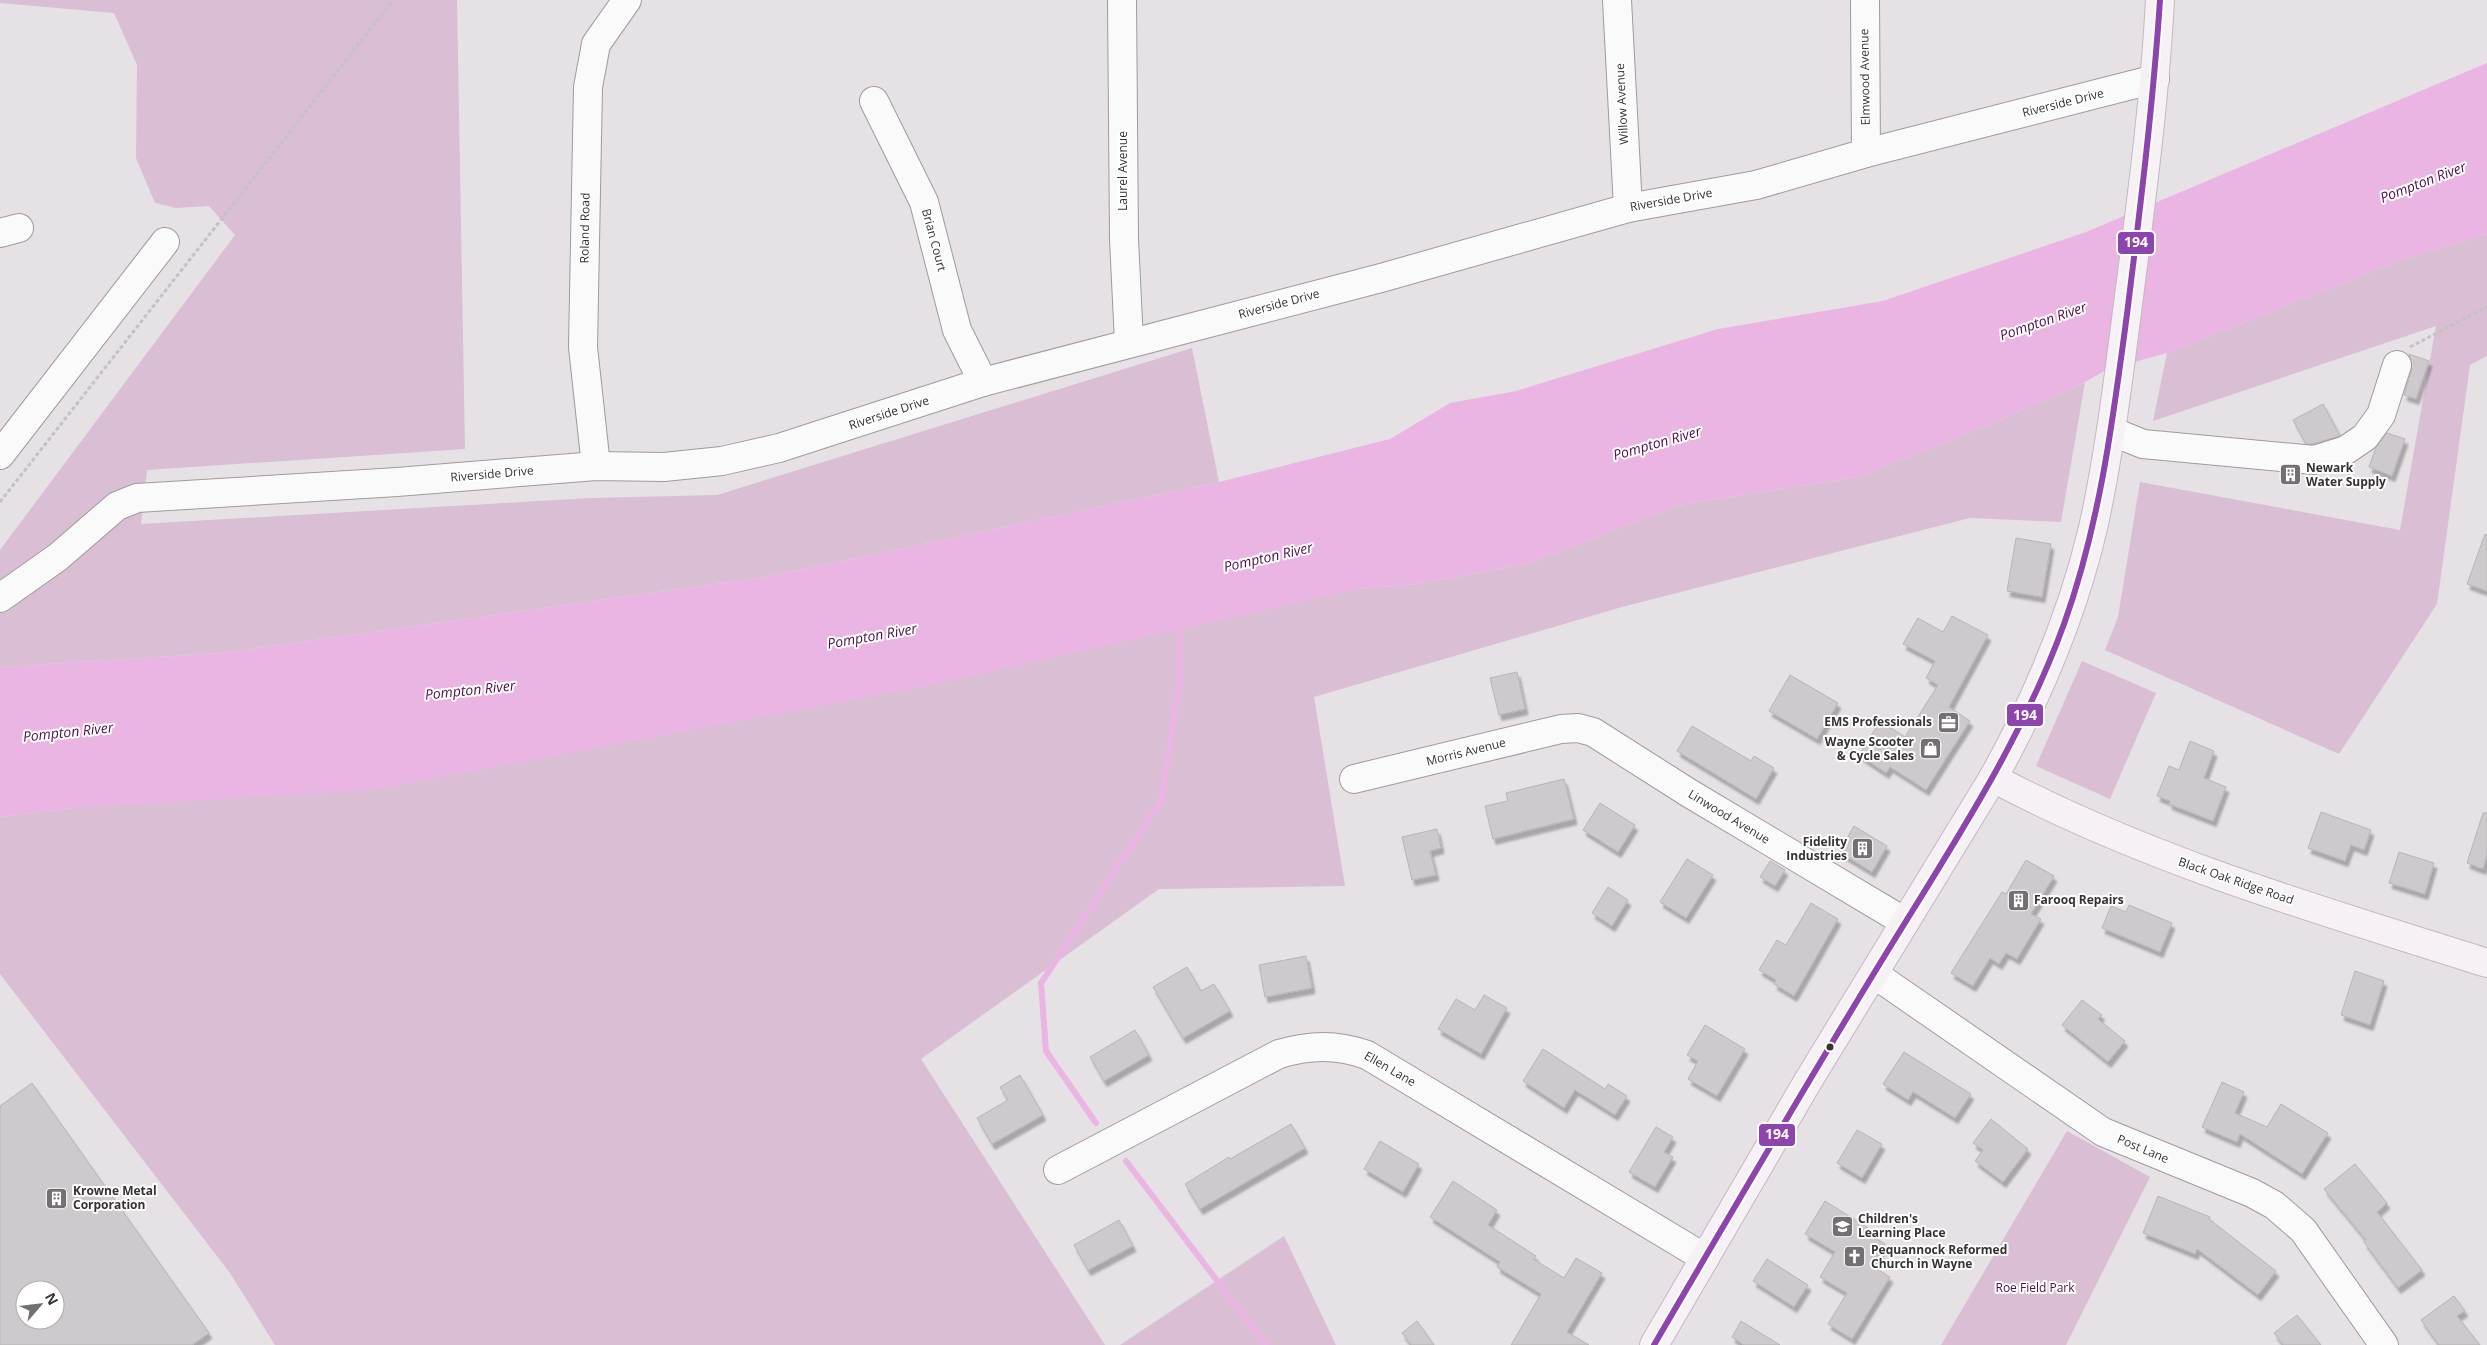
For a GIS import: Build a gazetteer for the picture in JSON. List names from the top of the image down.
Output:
{
  "streets": {
    "main road": ["Black Oak Ridge Road"],
    "street": [
      "Elmwood Avenue",
      "Riverside Drive",
      "Willow Avenue",
      "Laurel Avenue",
      "Roland Road",
      "Brian Court",
      "Morris Avenue",
      "Linwood Avenue",
      "Ellen Lane",
      "Post Lane"
    ]
  },
  "crossings": [
    ["Elmwood Avenue", "Riverside Drive"],
    ["Riverside Drive", "Willow Avenue"],
    ["Riverside Drive", "Laurel Avenue"],
    ["Riverside Drive", "Roland Road"],
    ["Riverside Drive", "Brian Court"],
    ["Morris Avenue", "Linwood Avenue"]
  ],
  "water": ["Pompton River"],
  "parks": ["Roe Field Park"],
  "places": {
    "building": [
      "Newark Water Supply",
      "Fidelity Industries",
      "Farooq Repairs",
      "Krowne Metal Corporation"
    ],
    "office": ["EMS Professionals"],
    "shop": ["Wayne Scooter & Cycle Sales"],
    "school or university": ["Children's Learning Place"],
    "church": ["Pequannock Reformed Church in Wayne"]
  },
  "lines": ["transit line 194"],
  "north": "top right"
}
